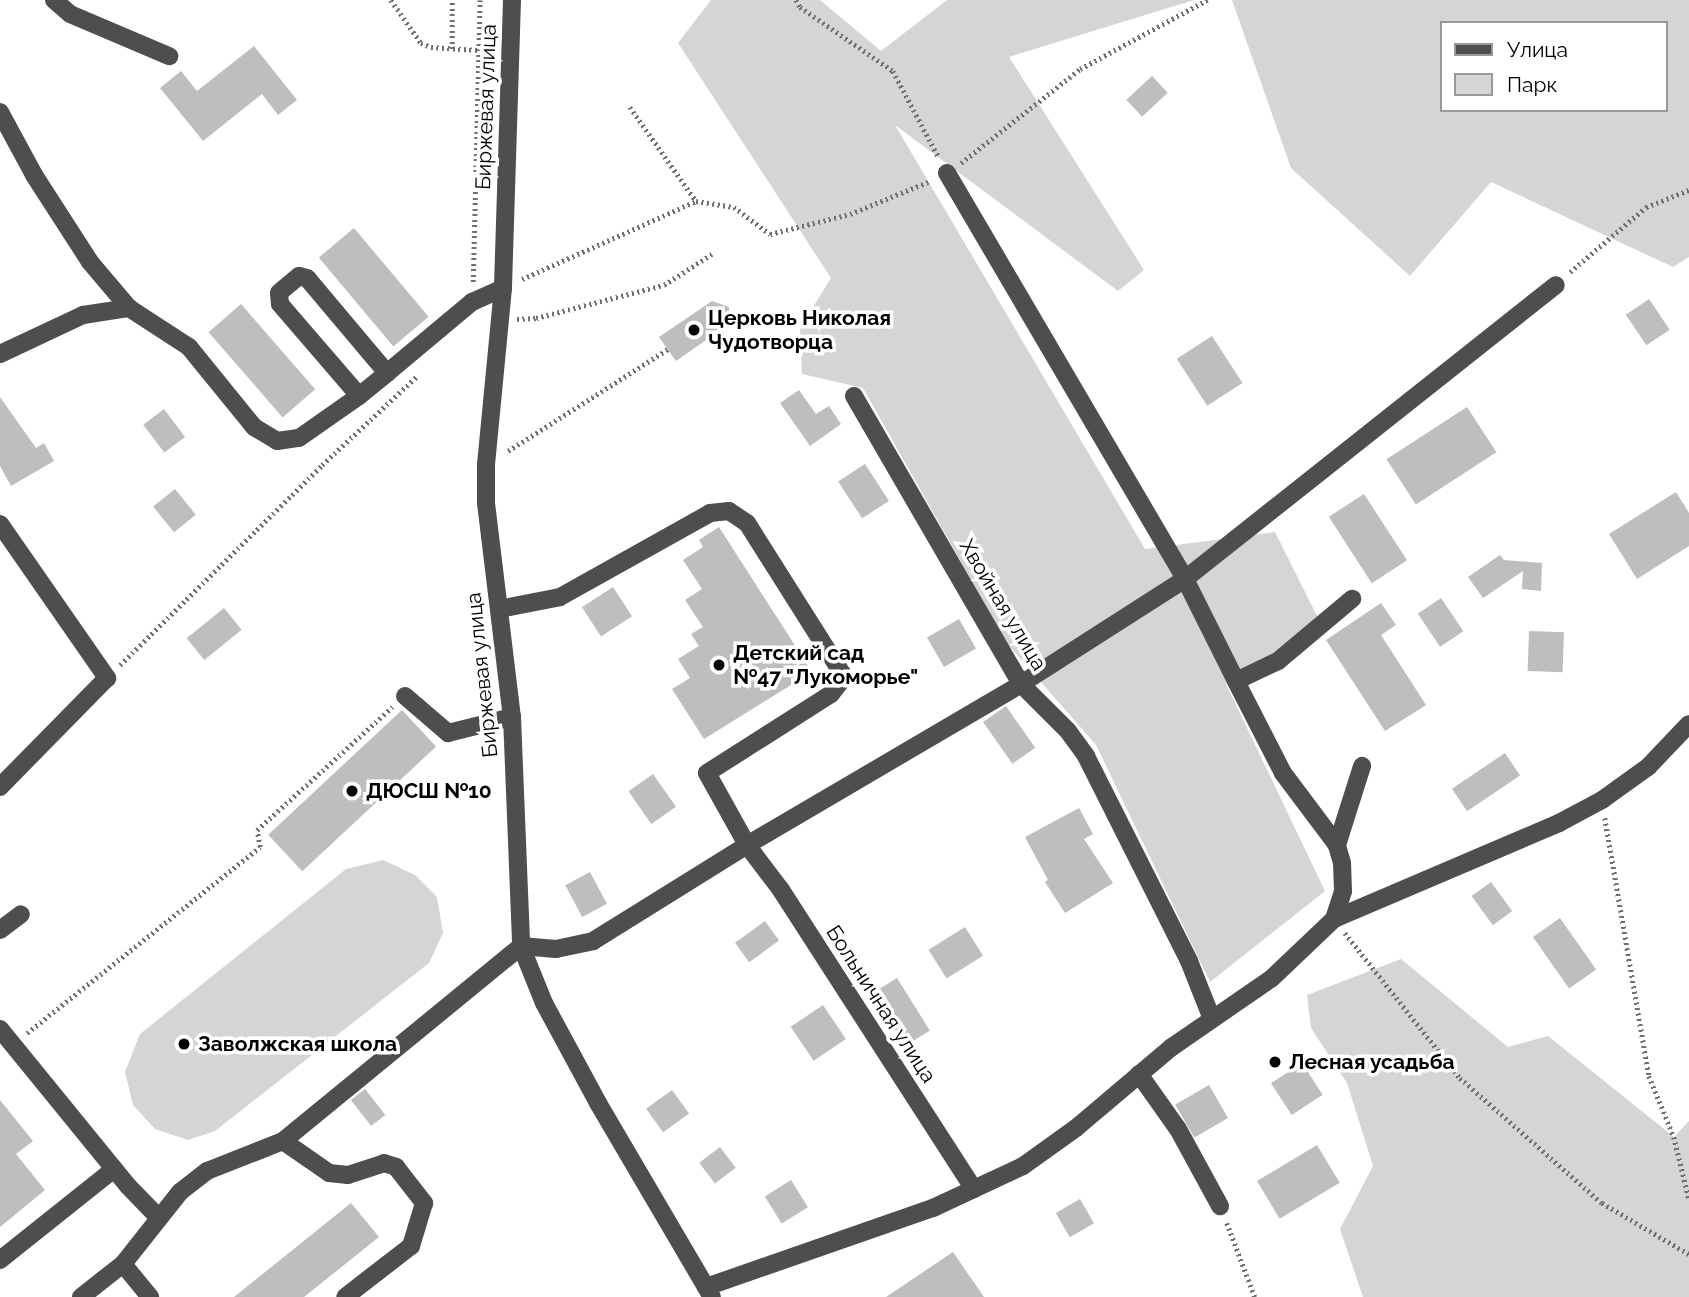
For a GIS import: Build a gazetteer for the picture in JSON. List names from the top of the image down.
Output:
{
  "streets": {
    "street": ["Биржевая улица", "Хвойная улица", "Больничная улица"]
  },
  "crossings": [
    ["Биржевая улица", "Больничная улица"]
  ],
  "places": [
    "Церковь Николая Чудотворца",
    "Детский сад №47 \"Лукоморье\"",
    "ДЮСШ №10",
    "Заволжская школа",
    "Лесная усадьба"
  ],
  "legend": ["Улица", "Парк"]
}
